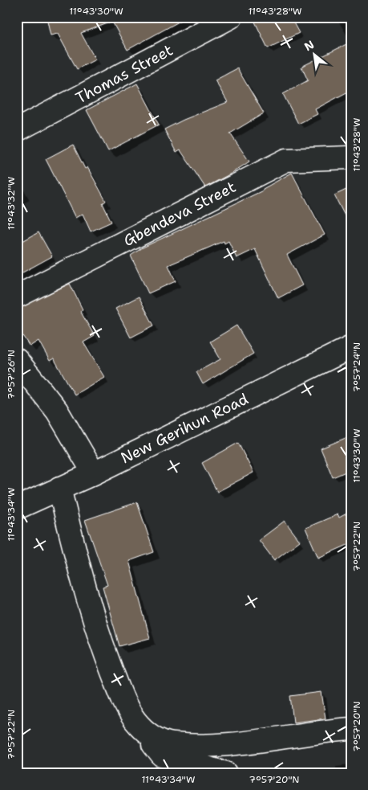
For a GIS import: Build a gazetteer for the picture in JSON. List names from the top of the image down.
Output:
{
  "streets": {
    "street": ["Thomas Street", "Gbendeva Street", "New Gerihun Road"]
  },
  "north": "top left",
  "coordinates": [
    "11°43'30\"W",
    "11°43'28\"W",
    "11°43'32\"W",
    "7°57'24\"N",
    "7°57'26\"N",
    "11°43'34\"W",
    "7°57'22\"N",
    "7°57'20\"N"
  ]
}
